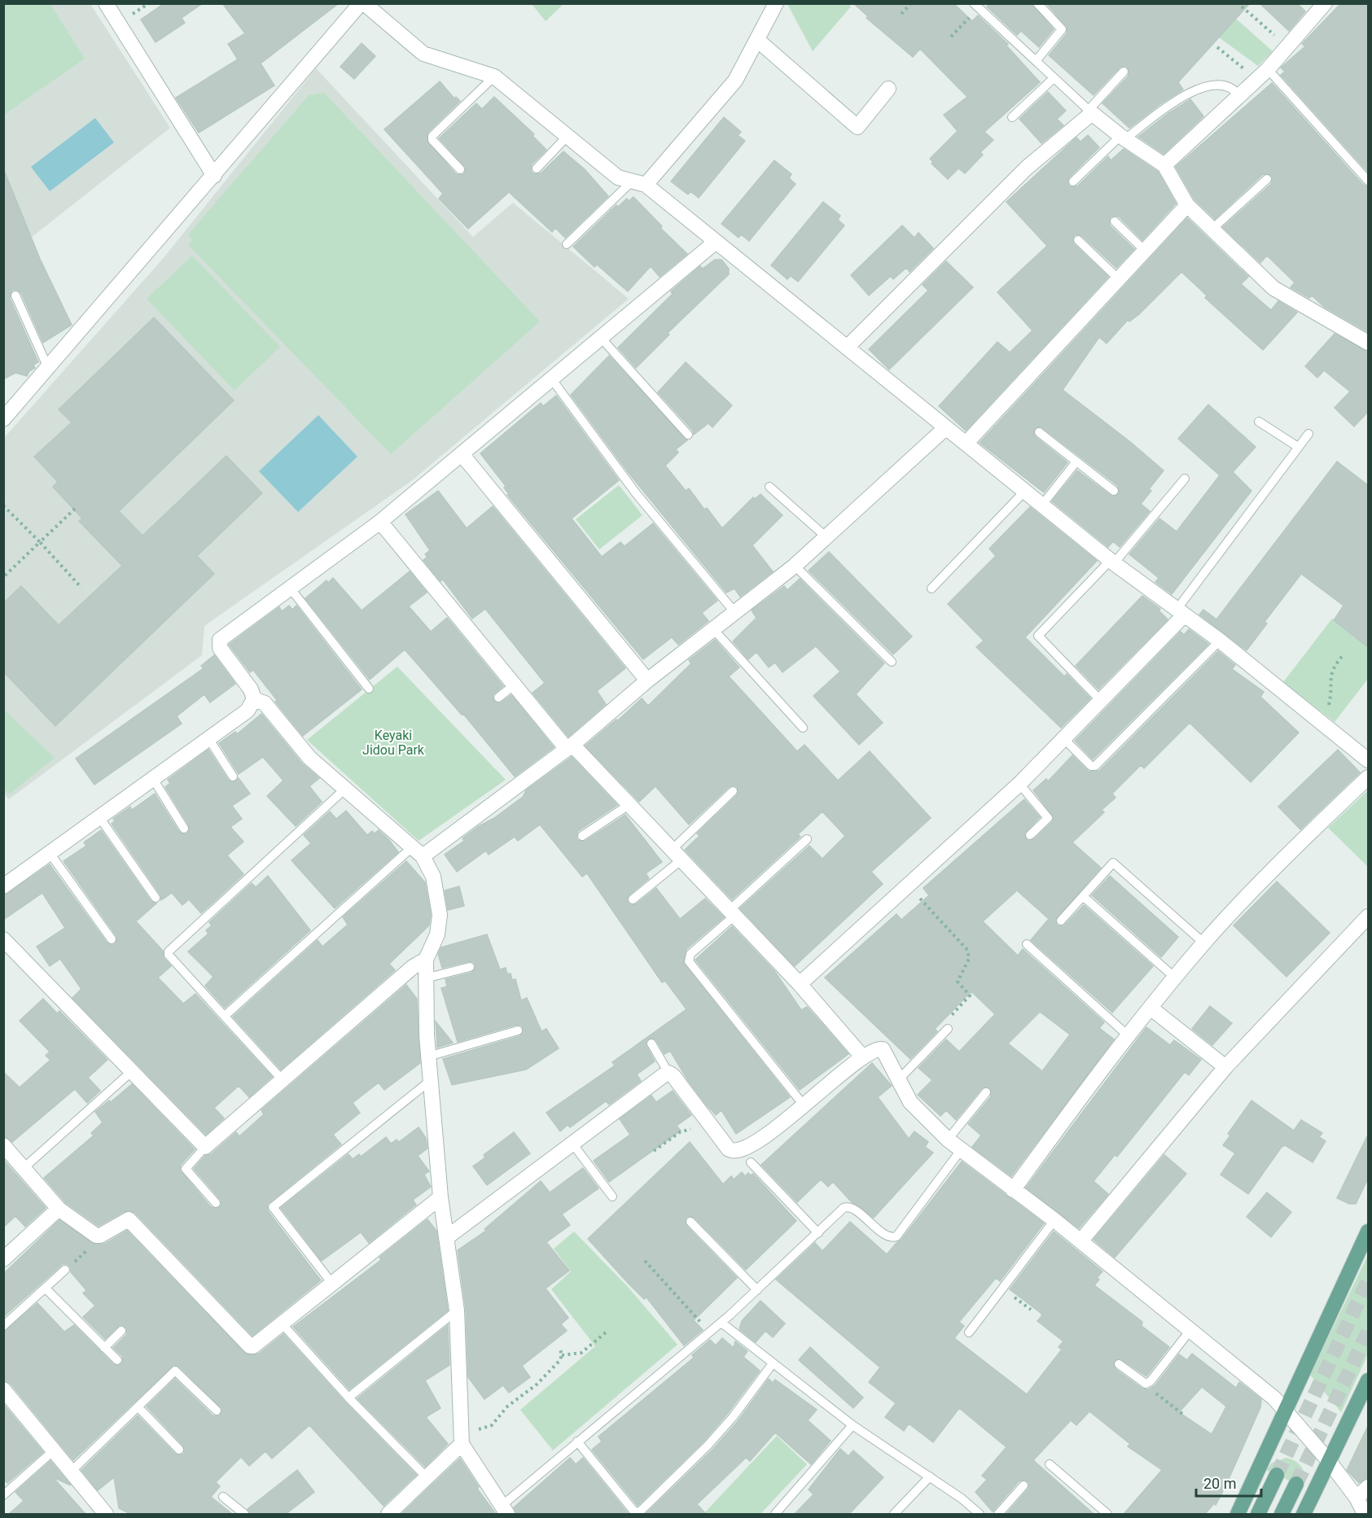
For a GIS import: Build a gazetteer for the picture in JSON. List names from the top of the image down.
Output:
{
  "parks": ["Keyaki Jidou Park"],
  "scale_bar": "20 m"
}
